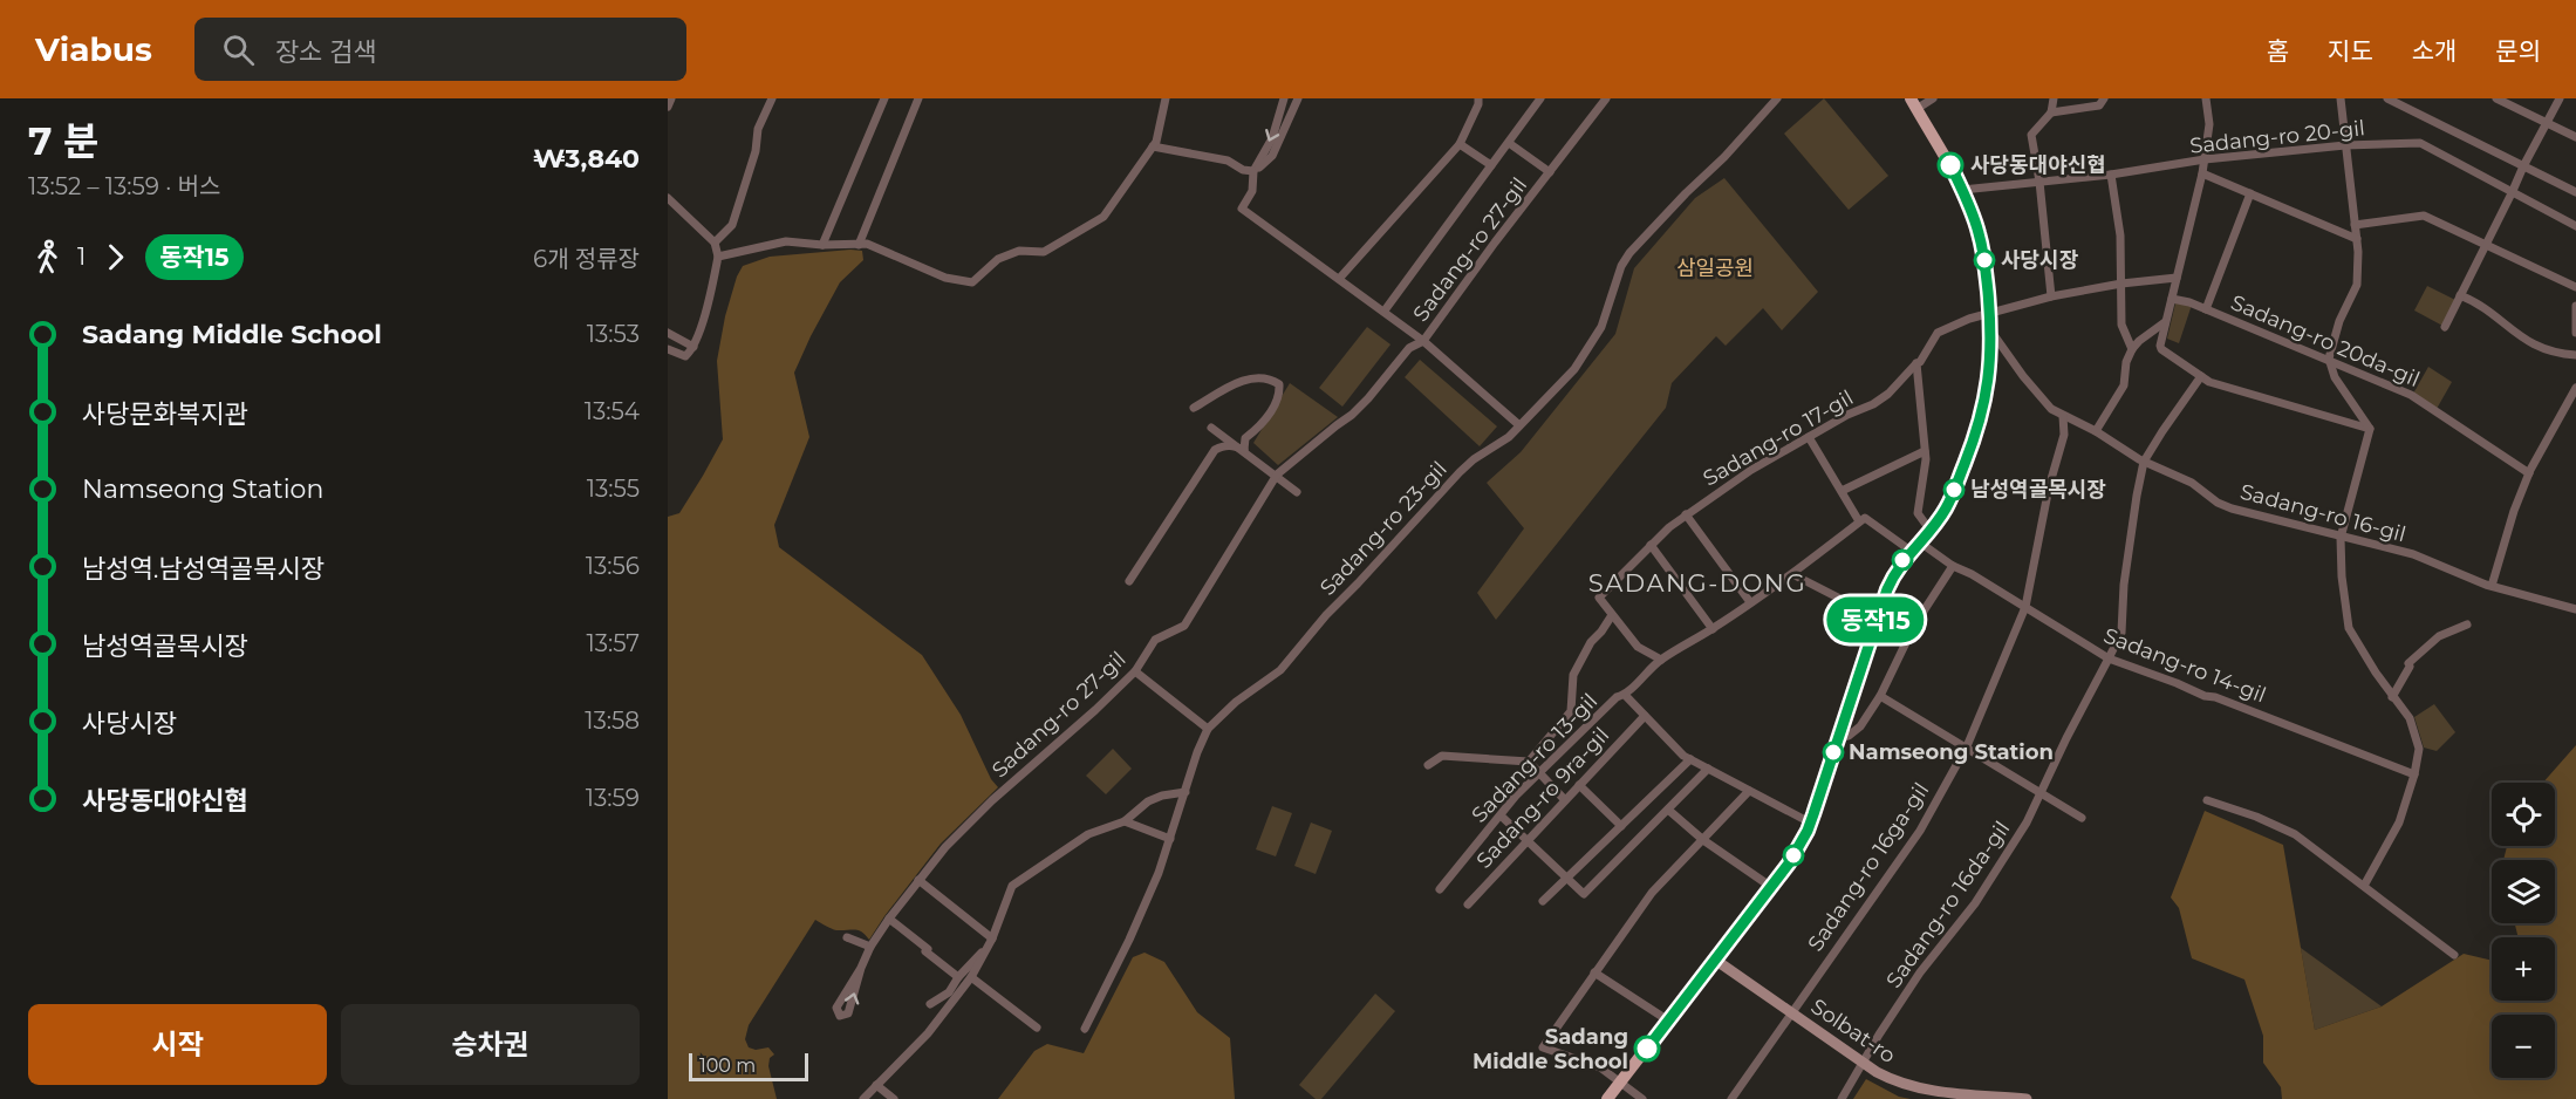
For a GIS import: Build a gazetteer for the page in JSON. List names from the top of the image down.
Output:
{
  "streets": {
    "street": [
      "Sadang-ro 20-gil",
      "Sadang-ro 27-gil",
      "Sadang-ro 20da-gil",
      "Sadang-ro 17-gil",
      "Sadang-ro 16-gil",
      "Sadang-ro 23-gil",
      "Sadang-ro 14-gil",
      "Sadang-ro 13-gil",
      "Sadang-ro 9ra-gil",
      "Sadang-ro 16ga-gil",
      "Sadang-ro 16da-gil",
      "Solbat-ro"
    ]
  },
  "crossings": [
    ["Sadang-ro 16-gil", "Sadang-ro 16ga-gil"],
    ["Sadang-ro 16-gil", "Sadang-ro 16da-gil"],
    ["Sadang-ro 14-gil", "Sadang-ro 16ga-gil"],
    ["Sadang-ro 14-gil", "Sadang-ro 16da-gil"],
    ["Sadang-ro 16ga-gil", "Solbat-ro"],
    ["Sadang-ro 16da-gil", "Solbat-ro"]
  ],
  "districts": ["SADANG-DONG"],
  "parks": ["삼일공원"],
  "places": [
    "사당동대야신협",
    "사당시장",
    "남성역골목시장",
    "Namseong Station",
    "Sadang Middle School"
  ],
  "lines": ["bus line 동작15"],
  "scale_bar": "100 m",
  "page": {
    "header": "Viabus",
    "search": "장소 검색",
    "nav": [
      "홈",
      "지도",
      "소개",
      "문의"
    ],
    "heading": ["7 분", "13:52 – 13:59 · 버스", "₩3,840"],
    "on_map": "동작15",
    "legs": ["1", "동작15", "6개 정류장"],
    "list": [
      {
        "name": "Sadang Middle School",
        "value": "13:53"
      },
      {
        "name": "사당문화복지관",
        "value": "13:54"
      },
      {
        "name": "Namseong Station",
        "value": "13:55"
      },
      {
        "name": "남성역.남성역골목시장",
        "value": "13:56"
      },
      {
        "name": "남성역골목시장",
        "value": "13:57"
      },
      {
        "name": "사당시장",
        "value": "13:58"
      },
      {
        "name": "사당동대야신협",
        "value": "13:59"
      }
    ],
    "map_buttons": ["+", "−"],
    "buttons": ["시작", "승차권"],
    "scale": "100 m"
  }
}
